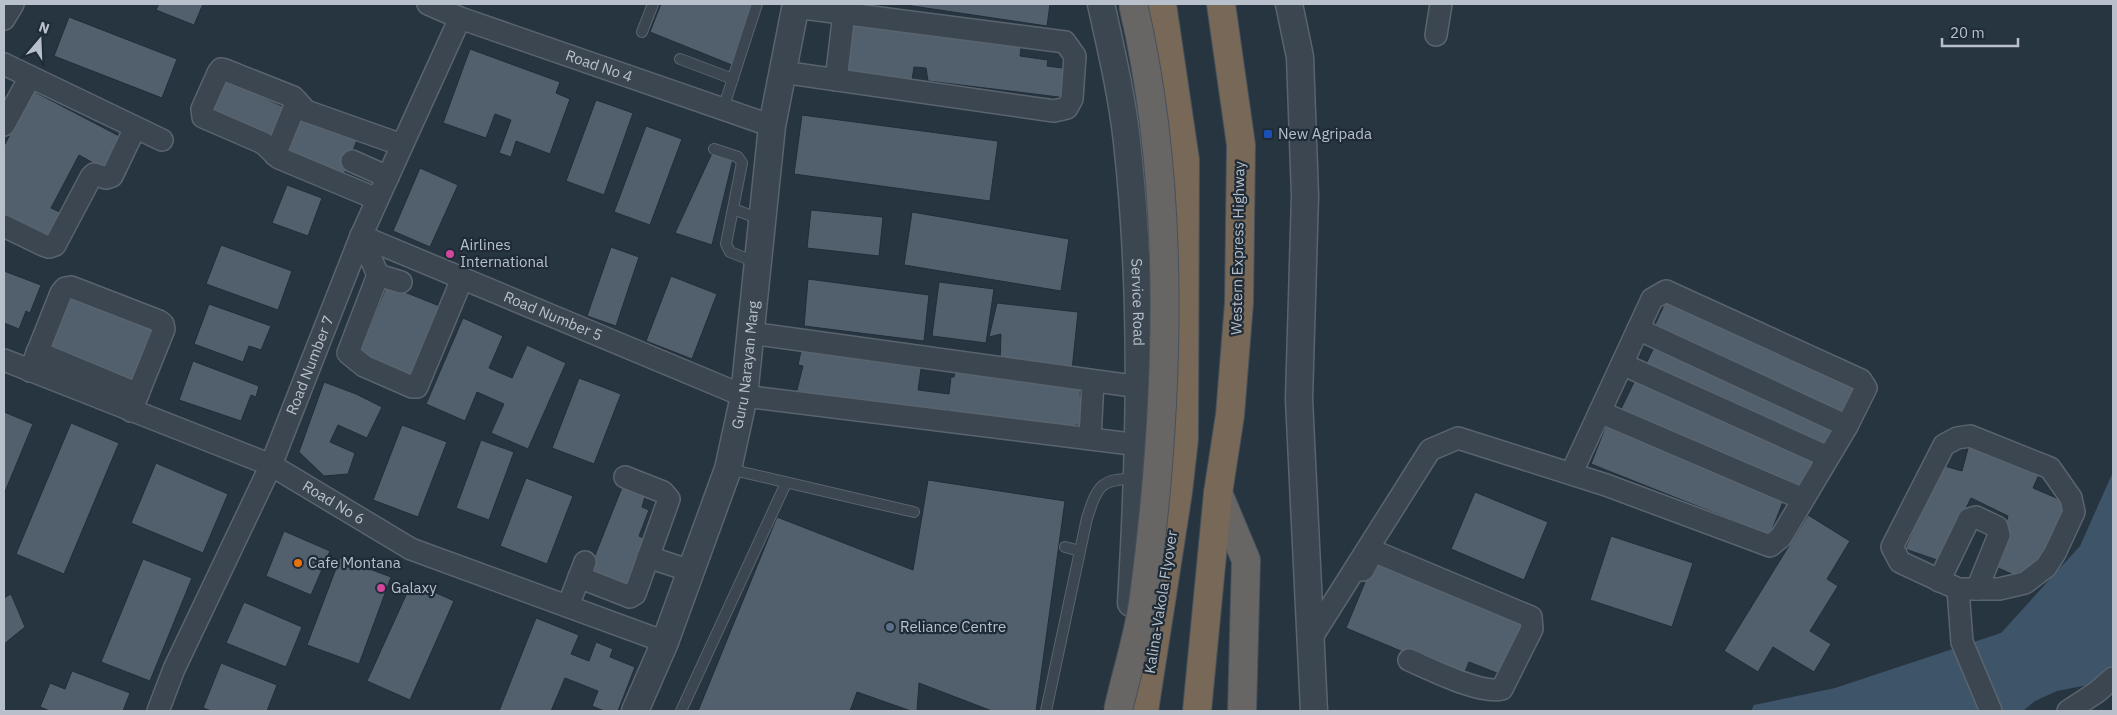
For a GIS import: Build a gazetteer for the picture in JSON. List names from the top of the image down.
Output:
{
  "streets": {
    "highway": ["Western Express Highway", "Kalina-Vakola Flyover"],
    "street": [
      "Road No 4",
      "Service Road",
      "Road Number 5",
      "Road Number 7",
      "Guru Narayan Marg",
      "Road No 6"
    ]
  },
  "crossings": [
    ["Road No 4", "Road Number 7"],
    ["Road No 4", "Guru Narayan Marg"],
    ["Service Road", "Road Number 5"],
    ["Road Number 5", "Road Number 7"],
    ["Road Number 5", "Guru Narayan Marg"],
    ["Road Number 7", "Road No 6"],
    ["Guru Narayan Marg", "Road No 6"]
  ],
  "places": {
    "transit": ["New Agripada"],
    "other": [
      "Airlines International",
      "Cafe Montana",
      "Galaxy",
      "Reliance Centre"
    ]
  },
  "scale_bar": "20 m",
  "north": "top"
}
